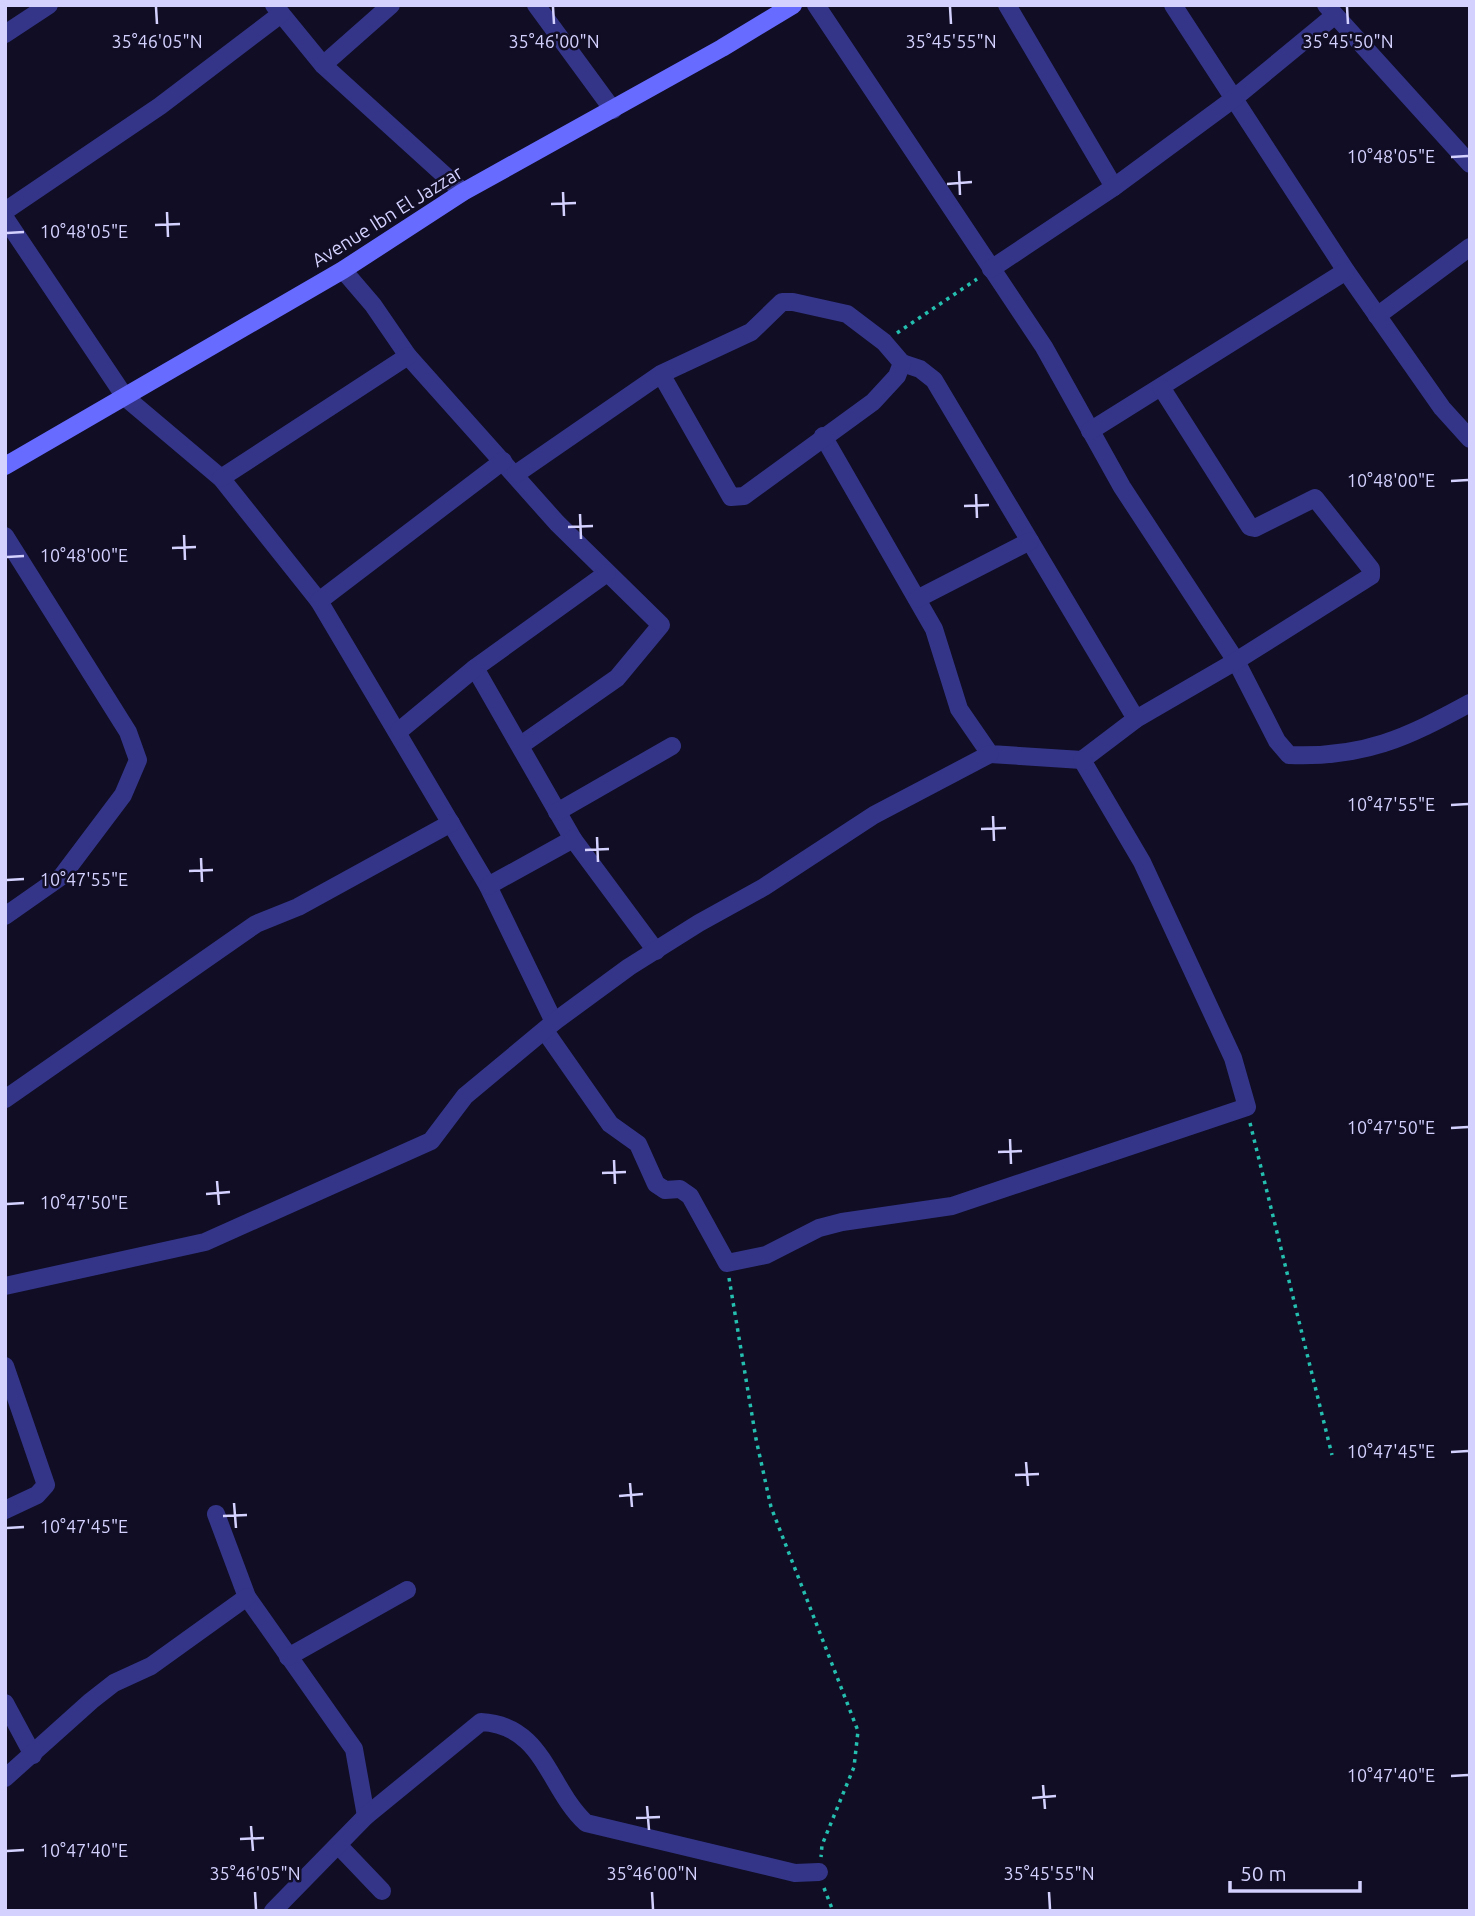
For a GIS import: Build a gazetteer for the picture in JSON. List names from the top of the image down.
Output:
{
  "streets": {
    "main road": ["Avenue Ibn El Jazzar"]
  },
  "scale_bar": "50 m",
  "coordinates": [
    "35°46'05\"N",
    "35°46'00\"N",
    "35°45'55\"N",
    "35°45'50\"N",
    "10°48'05\"E",
    "10°48'00\"E",
    "10°47'55\"E",
    "10°47'50\"E",
    "10°47'45\"E",
    "10°47'40\"E"
  ]
}
